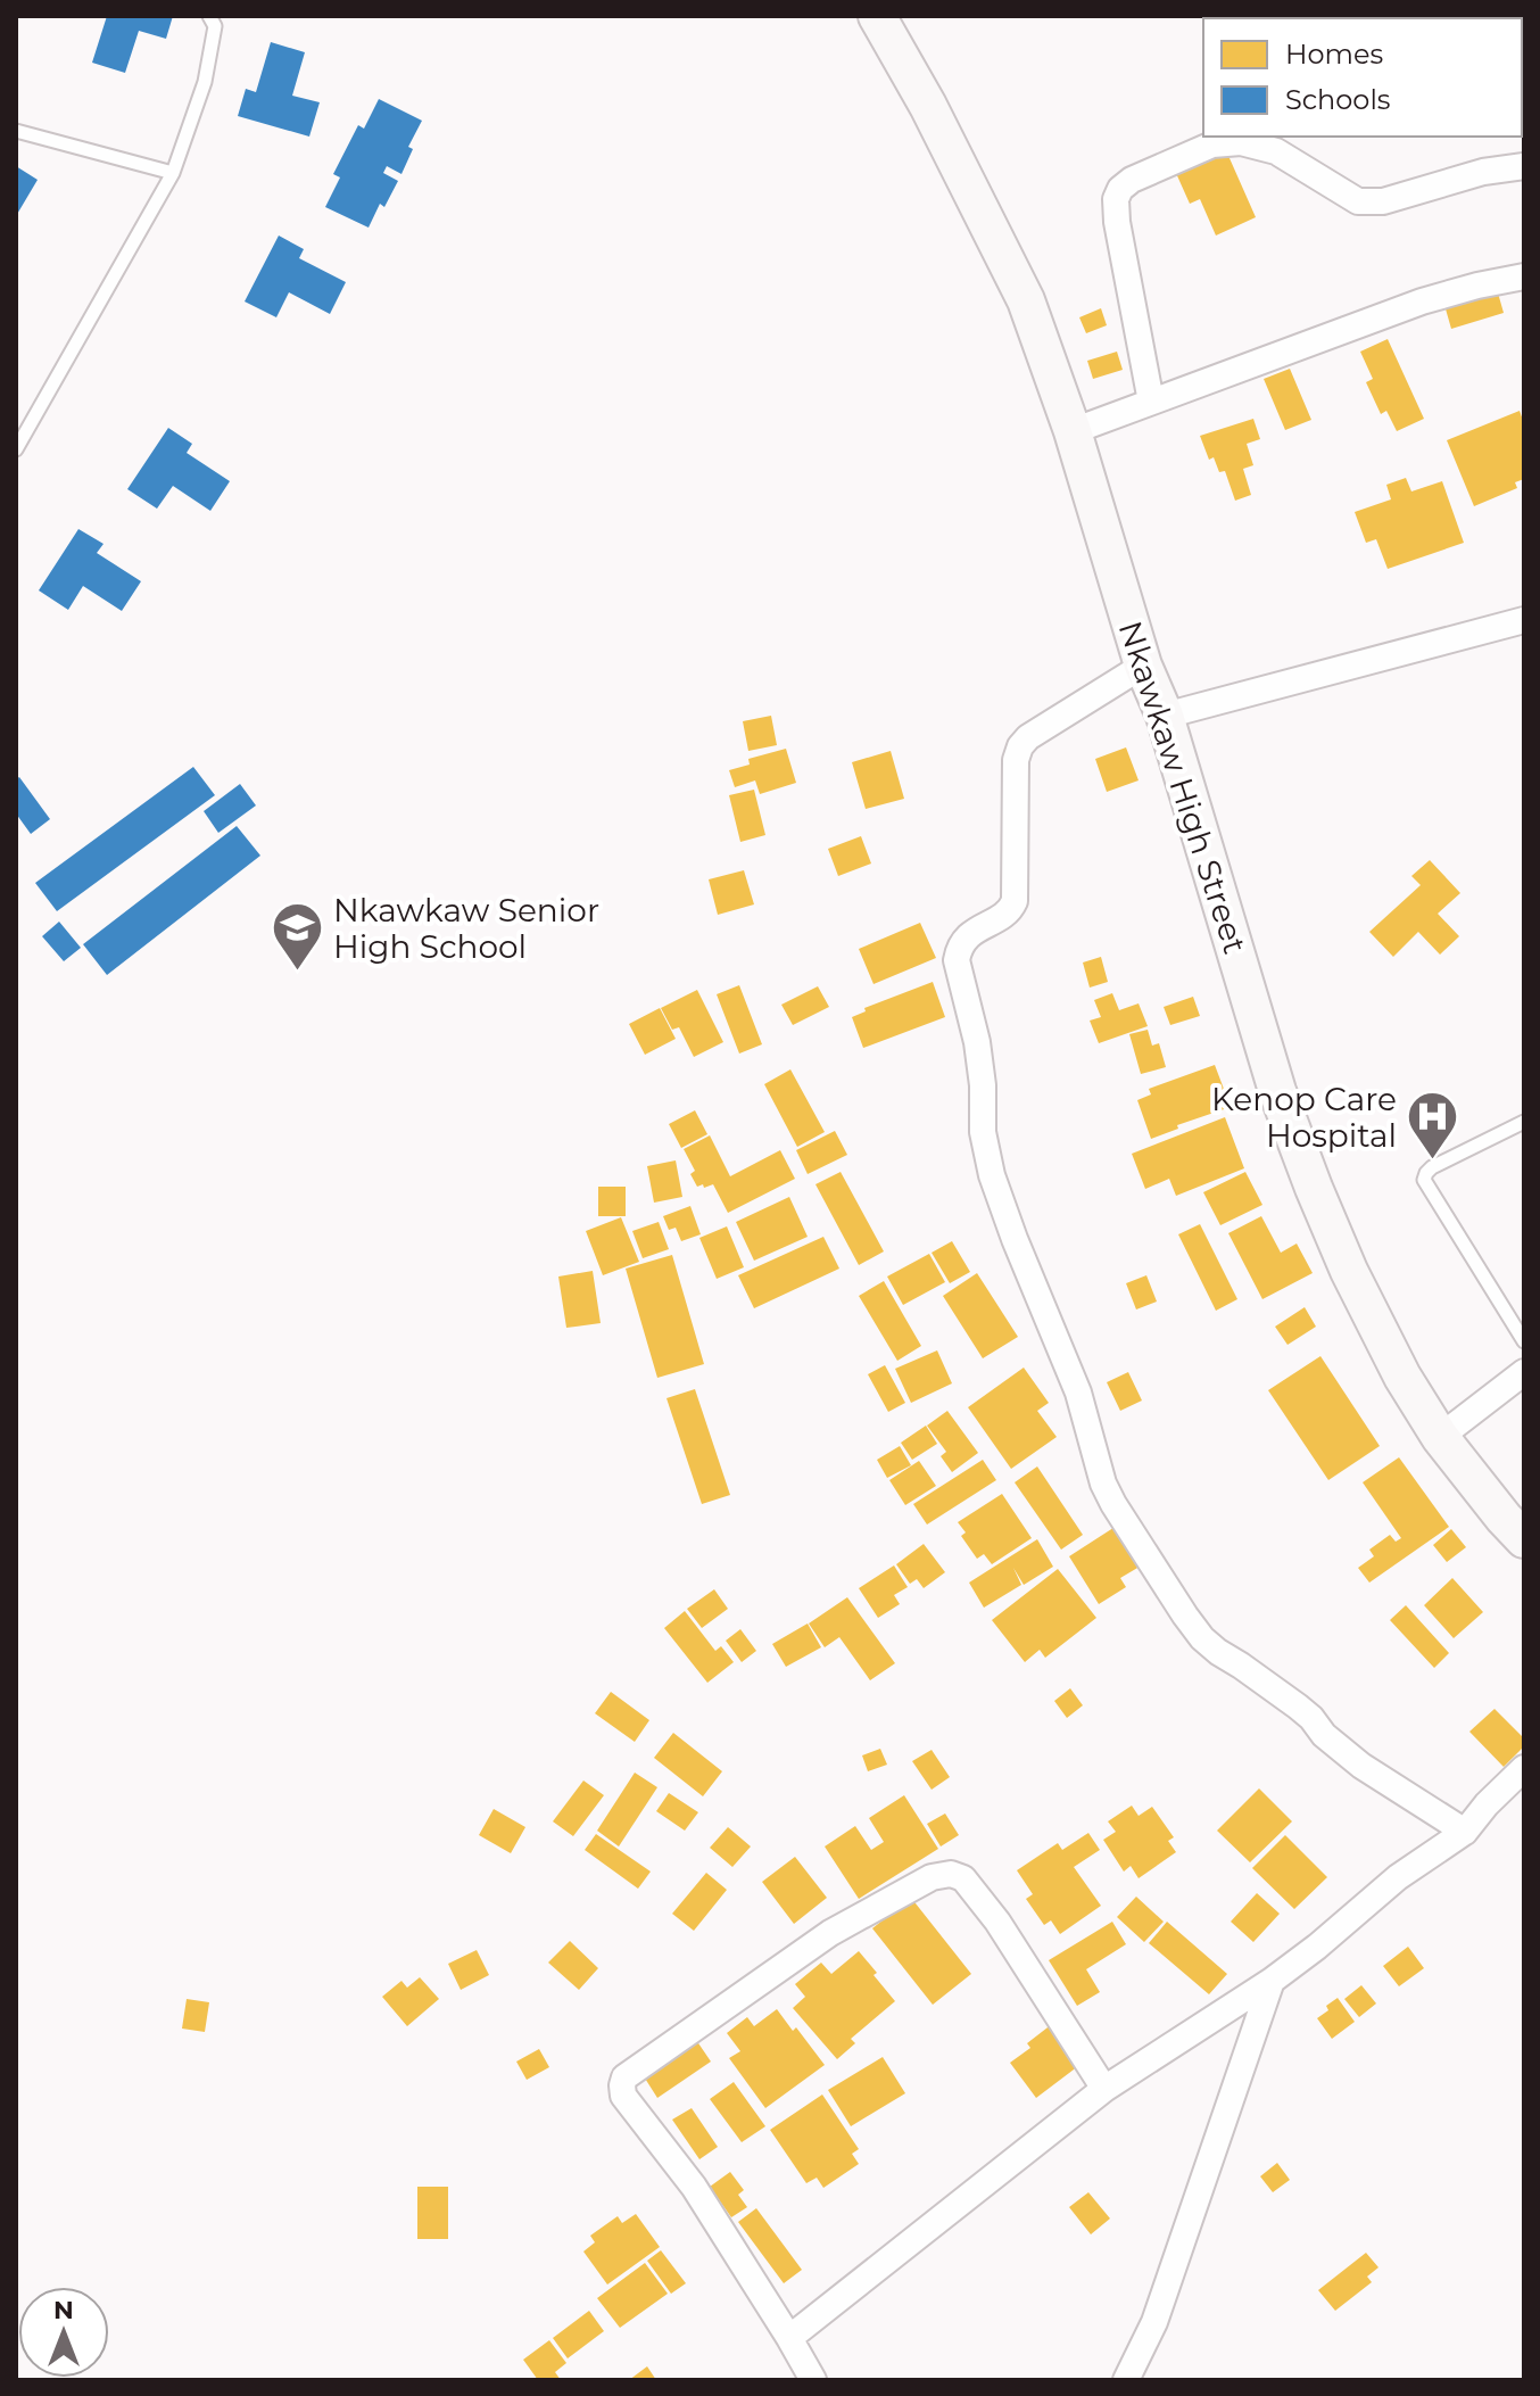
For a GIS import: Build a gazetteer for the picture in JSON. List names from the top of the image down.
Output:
{
  "streets": {
    "main road": ["Nkawkaw High Street"]
  },
  "places": {
    "school or university": ["Nkawkaw Senior High School"],
    "hospital": ["Kenop Care Hospital"]
  },
  "legend": ["Homes", "Schools"],
  "north": "top"
}
